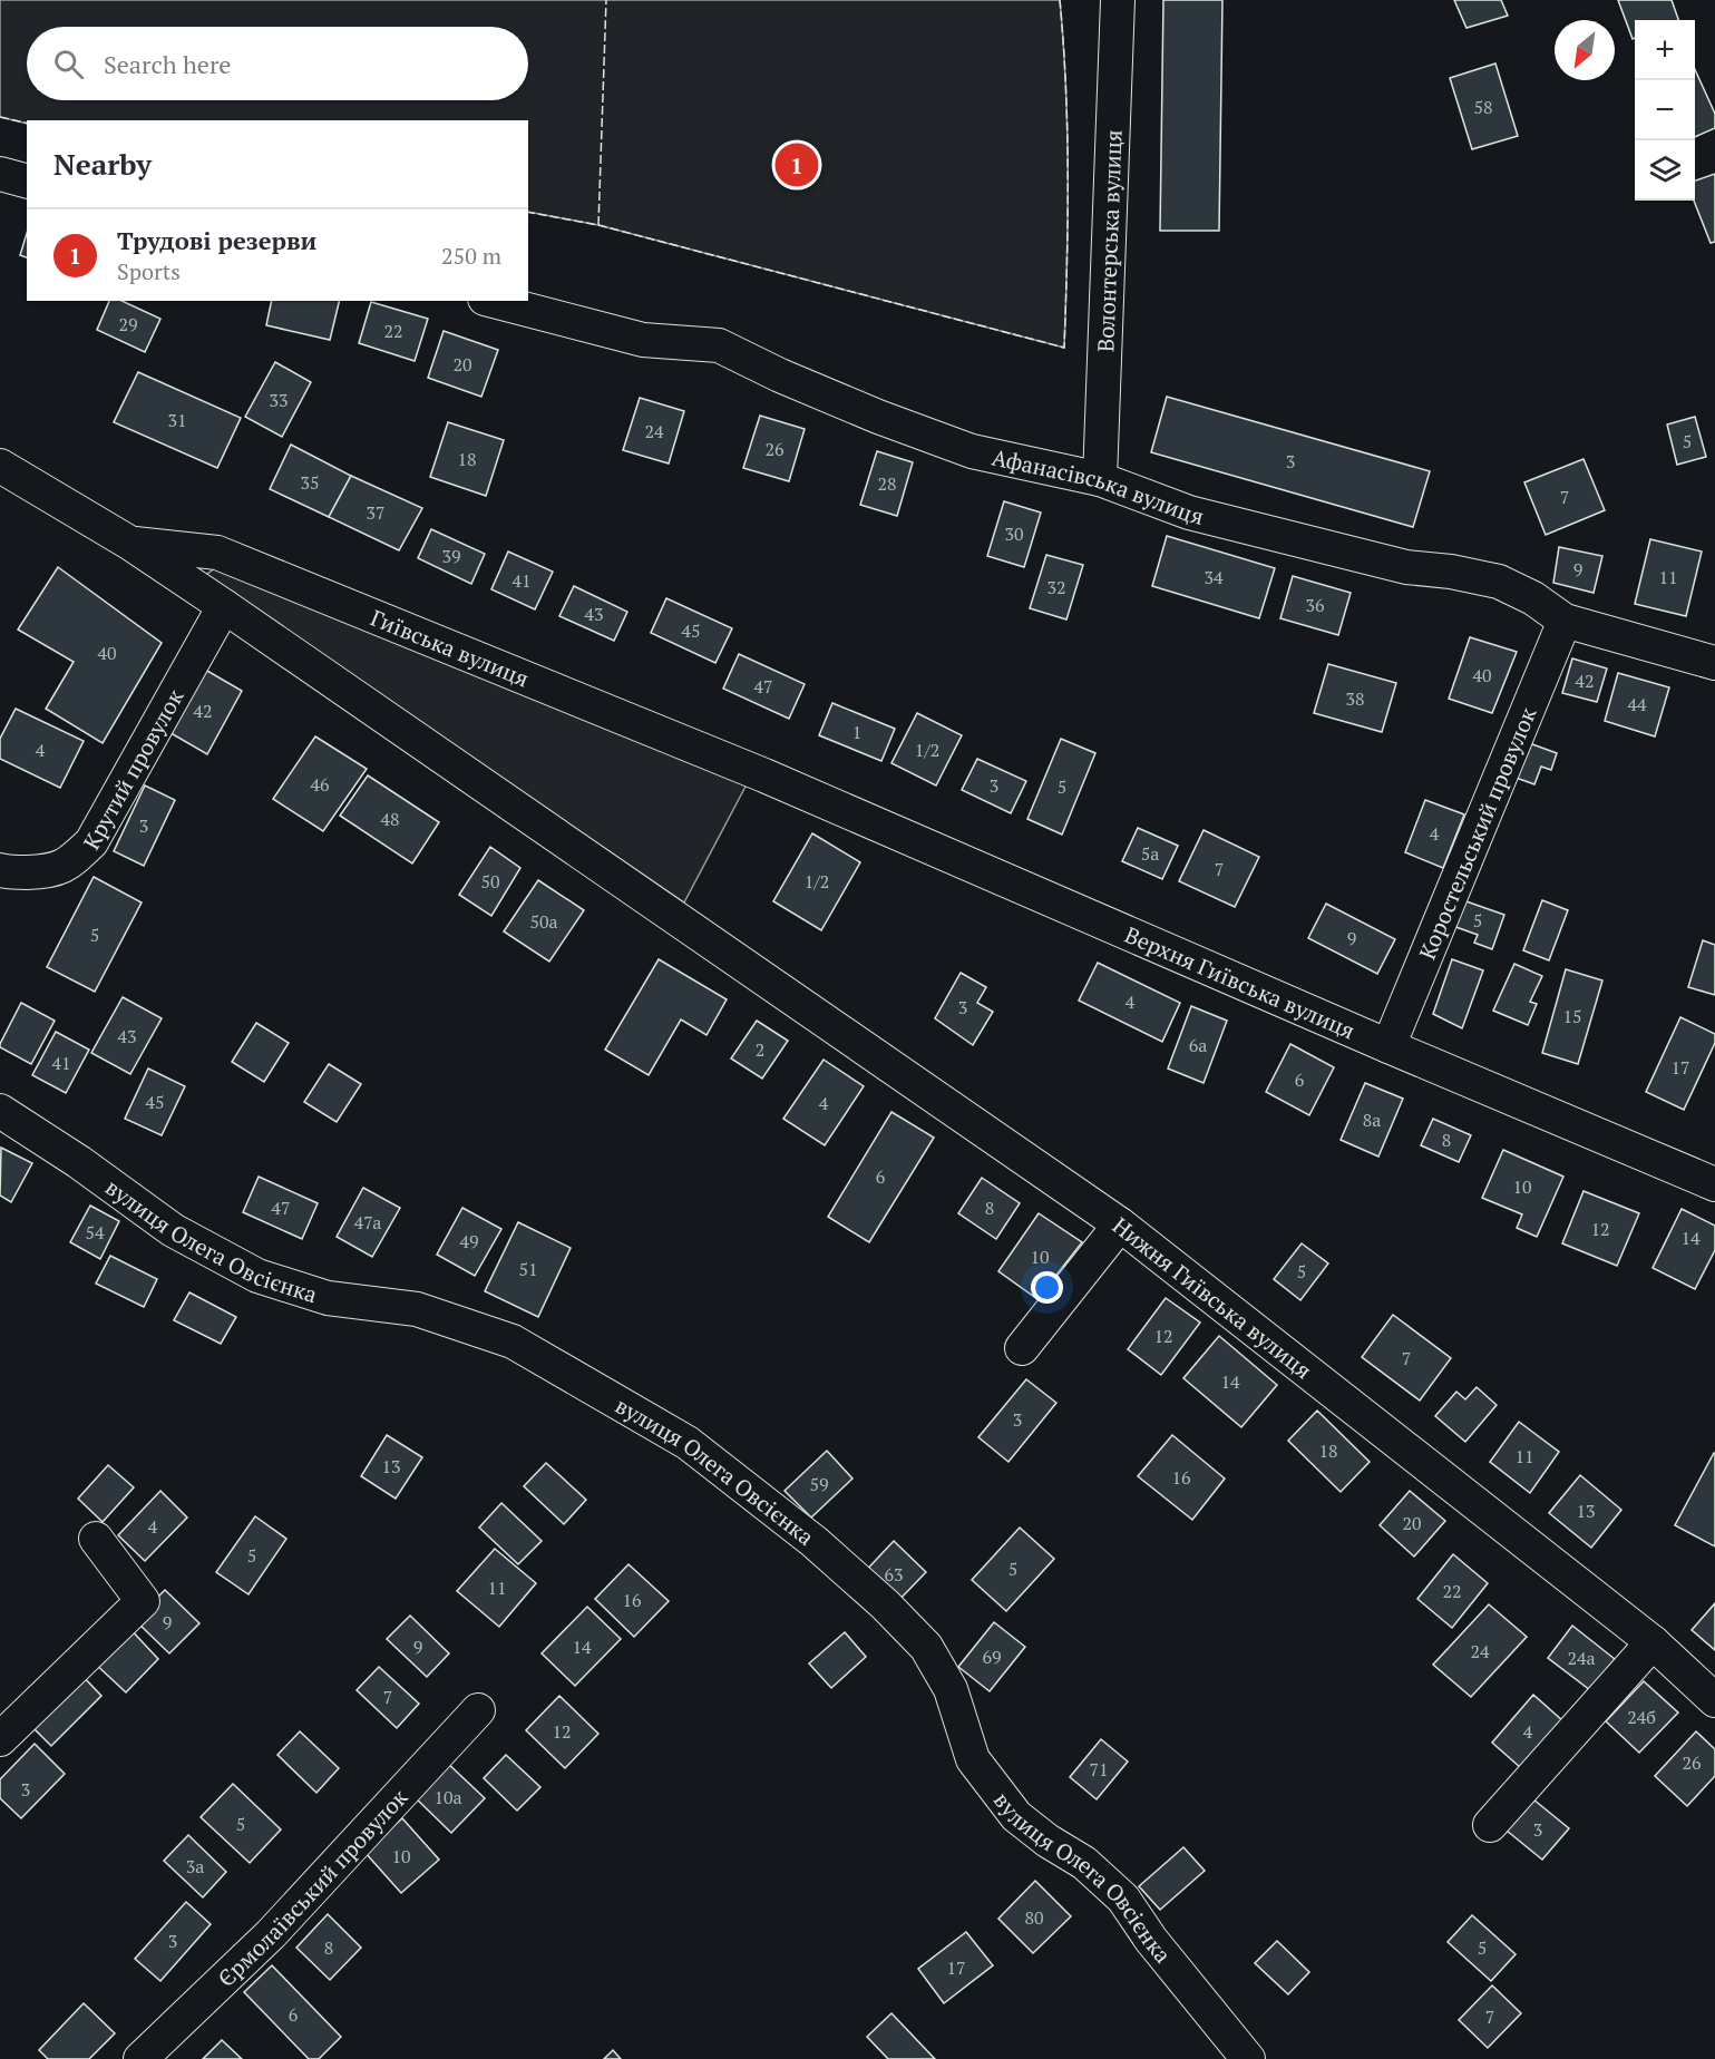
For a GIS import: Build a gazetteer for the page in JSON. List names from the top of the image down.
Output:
{
  "streets": {
    "street": [
      "Волонтерська вулиця",
      "Афанасівська вулиця",
      "Гиївська вулиця",
      "Крутий провулок",
      "Коростельський провулок",
      "Верхня Гиївська вулиця",
      "вулиця Олега Овсієнка",
      "Нижня Гиївська вулиця",
      "Єрмолаївський провулок"
    ]
  },
  "crossings": [
    ["Волонтерська вулиця", "Афанасівська вулиця"],
    ["Афанасівська вулиця", "Коростельський провулок"],
    ["Гиївська вулиця", "Крутий провулок"],
    ["Гиївська вулиця", "Верхня Гиївська вулиця"],
    ["Гиївська вулиця", "Нижня Гиївська вулиця"],
    ["Коростельський провулок", "Верхня Гиївська вулиця"]
  ],
  "house_numbers": [
    "58",
    "29",
    "22",
    "20",
    "33",
    "31",
    "24",
    "5",
    "26",
    "18",
    "3",
    "35",
    "28",
    "7",
    "37",
    "30",
    "39",
    "9",
    "34",
    "11",
    "41",
    "32",
    "36",
    "43",
    "45",
    "40",
    "40",
    "42",
    "47",
    "38",
    "44",
    "42",
    "1",
    "4",
    "1/2",
    "46",
    "3",
    "5",
    "48",
    "3",
    "4",
    "5а",
    "7",
    "50",
    "1/2",
    "5",
    "50а",
    "5",
    "9",
    "4",
    "3",
    "15",
    "43",
    "6а",
    "2",
    "41",
    "17",
    "6",
    "45",
    "4",
    "8а",
    "8",
    "6",
    "10",
    "47",
    "8",
    "47а",
    "12",
    "54",
    "14",
    "49",
    "10",
    "51",
    "5",
    "12",
    "7",
    "14",
    "3",
    "18",
    "11",
    "13",
    "16",
    "59",
    "13",
    "20",
    "4",
    "5",
    "5",
    "63",
    "11",
    "22",
    "16",
    "9",
    "9",
    "14",
    "24",
    "69",
    "24а",
    "7",
    "24б",
    "12",
    "4",
    "26",
    "71",
    "3",
    "10а",
    "5",
    "3",
    "10",
    "3а",
    "80",
    "3",
    "8",
    "5",
    "17",
    "6",
    "7"
  ],
  "north": "bottom left",
  "page": {
    "map_buttons": ["+", "−"],
    "search": "Search here",
    "heading": "Nearby",
    "pins": "1",
    "list": [
      {
        "mark": "1",
        "name": "Трудові резерви",
        "note": "Sports",
        "value": "250 m"
      }
    ]
  }
}
